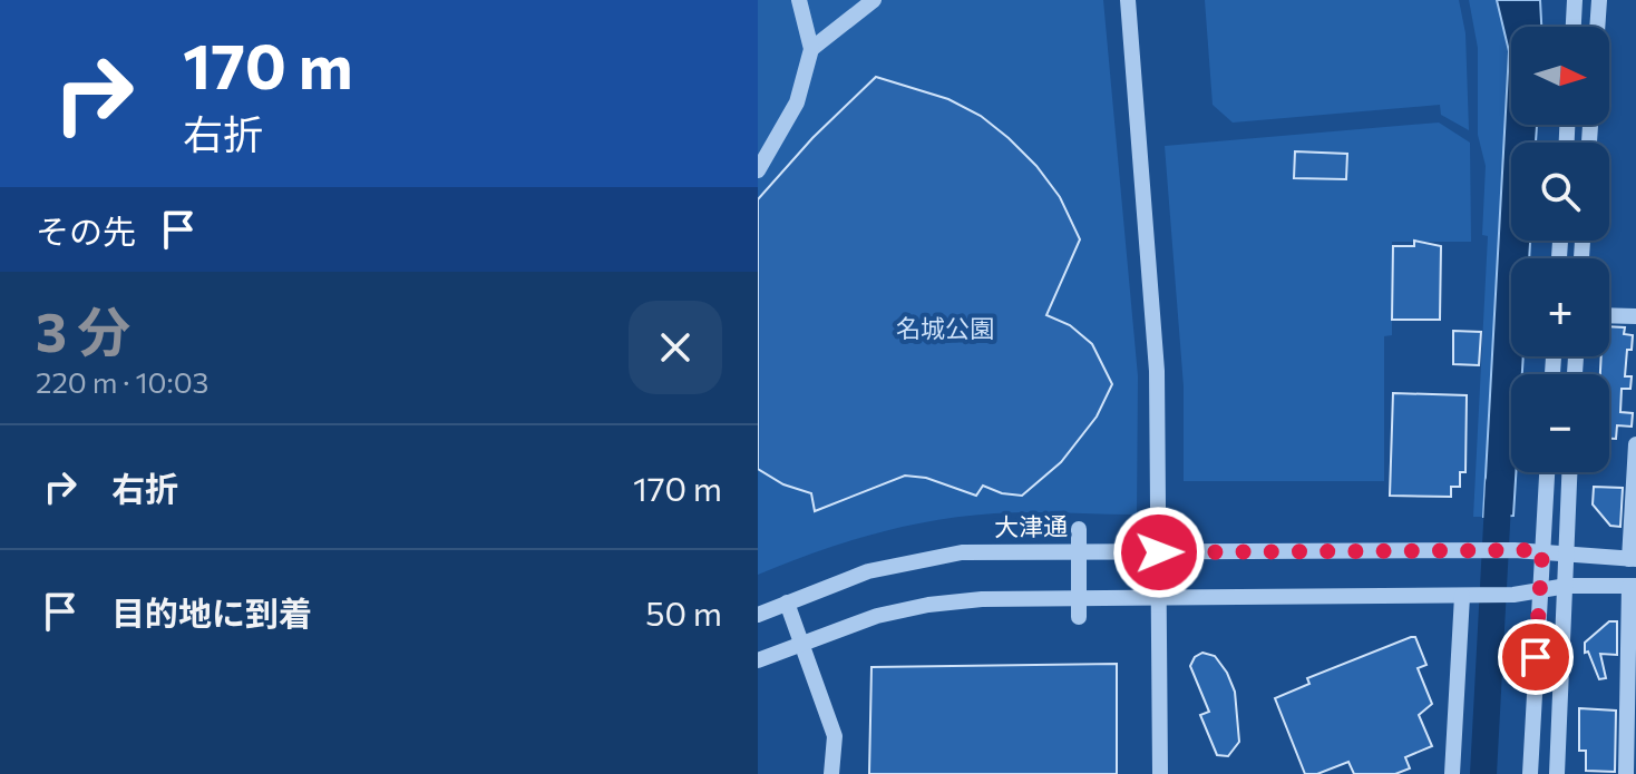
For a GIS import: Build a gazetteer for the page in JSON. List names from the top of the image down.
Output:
{
  "streets": {
    "street": ["大津通"]
  },
  "parks": ["名城公園"],
  "north": "right",
  "page": {
    "turn": ["170 m", "右折"],
    "map_buttons": ["+", "−"],
    "then": "その先",
    "heading": ["3 分", "220 m · 10:03"],
    "list": [
      {
        "name": "右折",
        "value": "170 m"
      },
      {
        "name": "目的地に到着",
        "value": "50 m"
      }
    ]
  }
}
